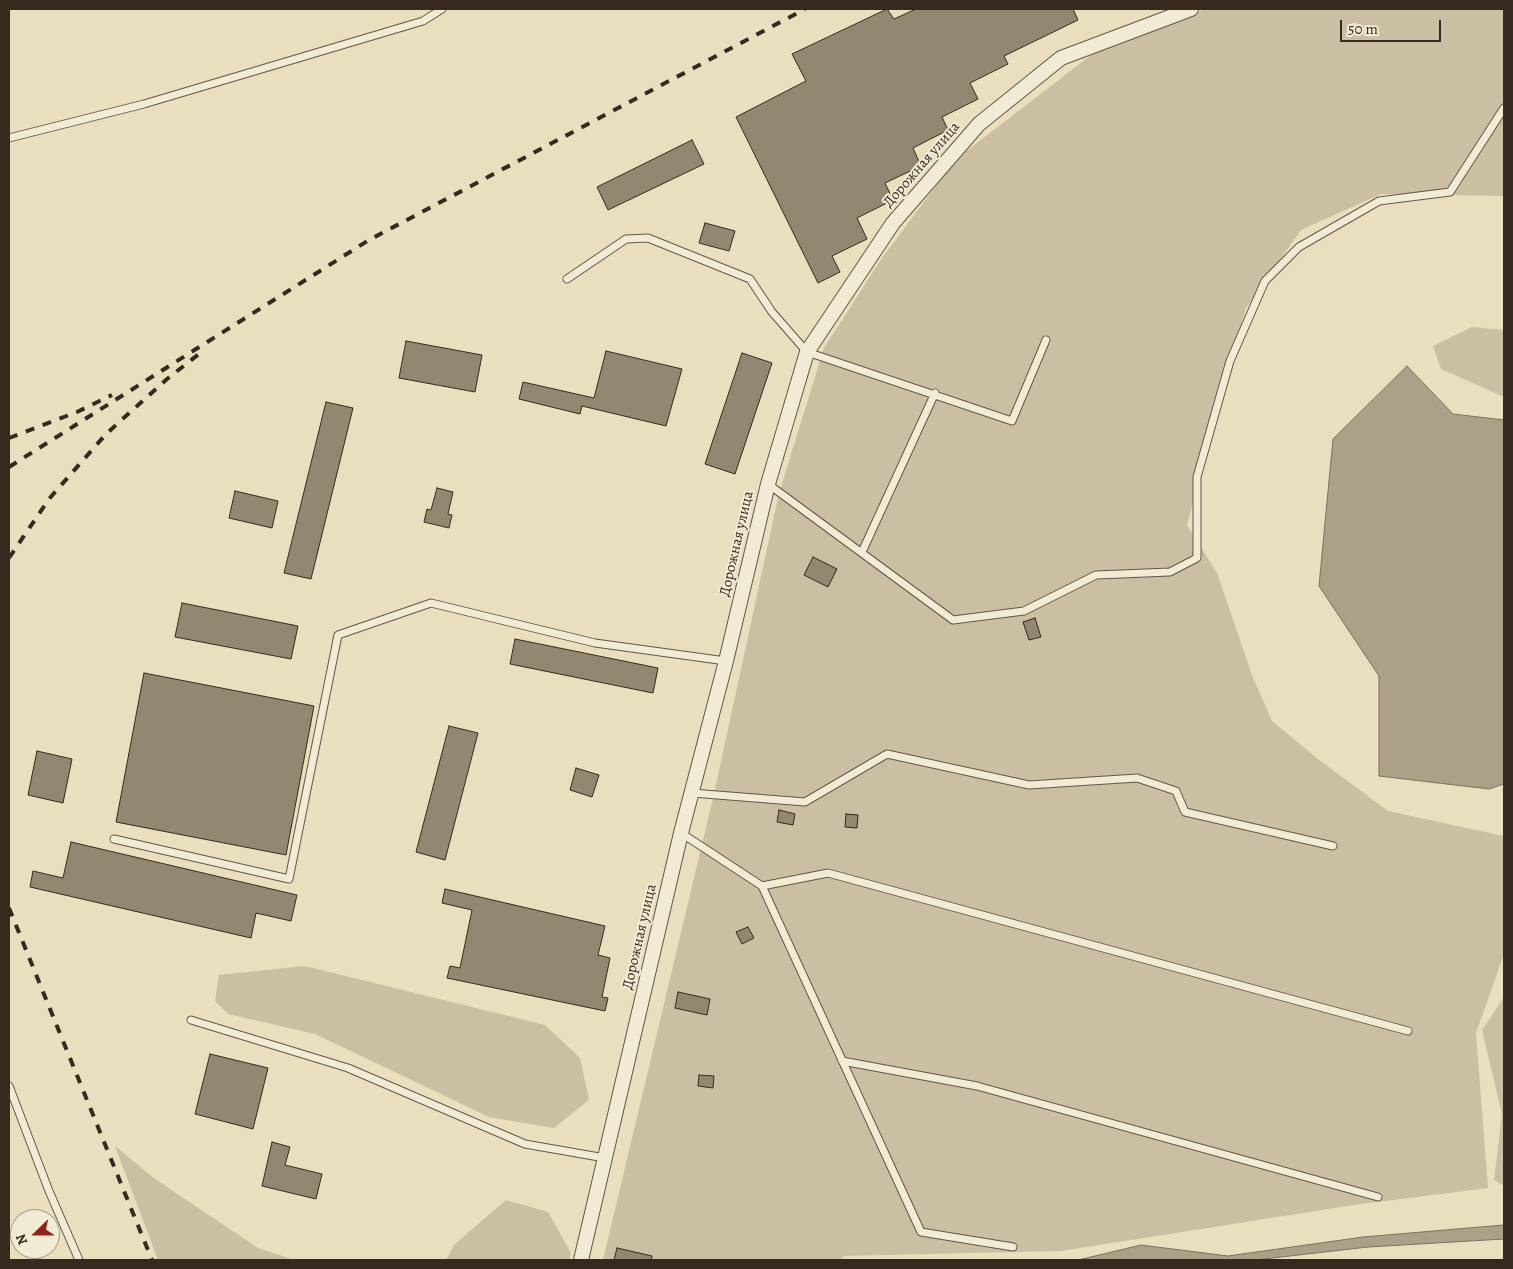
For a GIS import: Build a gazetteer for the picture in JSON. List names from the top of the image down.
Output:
{
  "streets": {
    "street": ["Дорожная улица"]
  },
  "scale_bar": "50 m",
  "north": "left"
}
